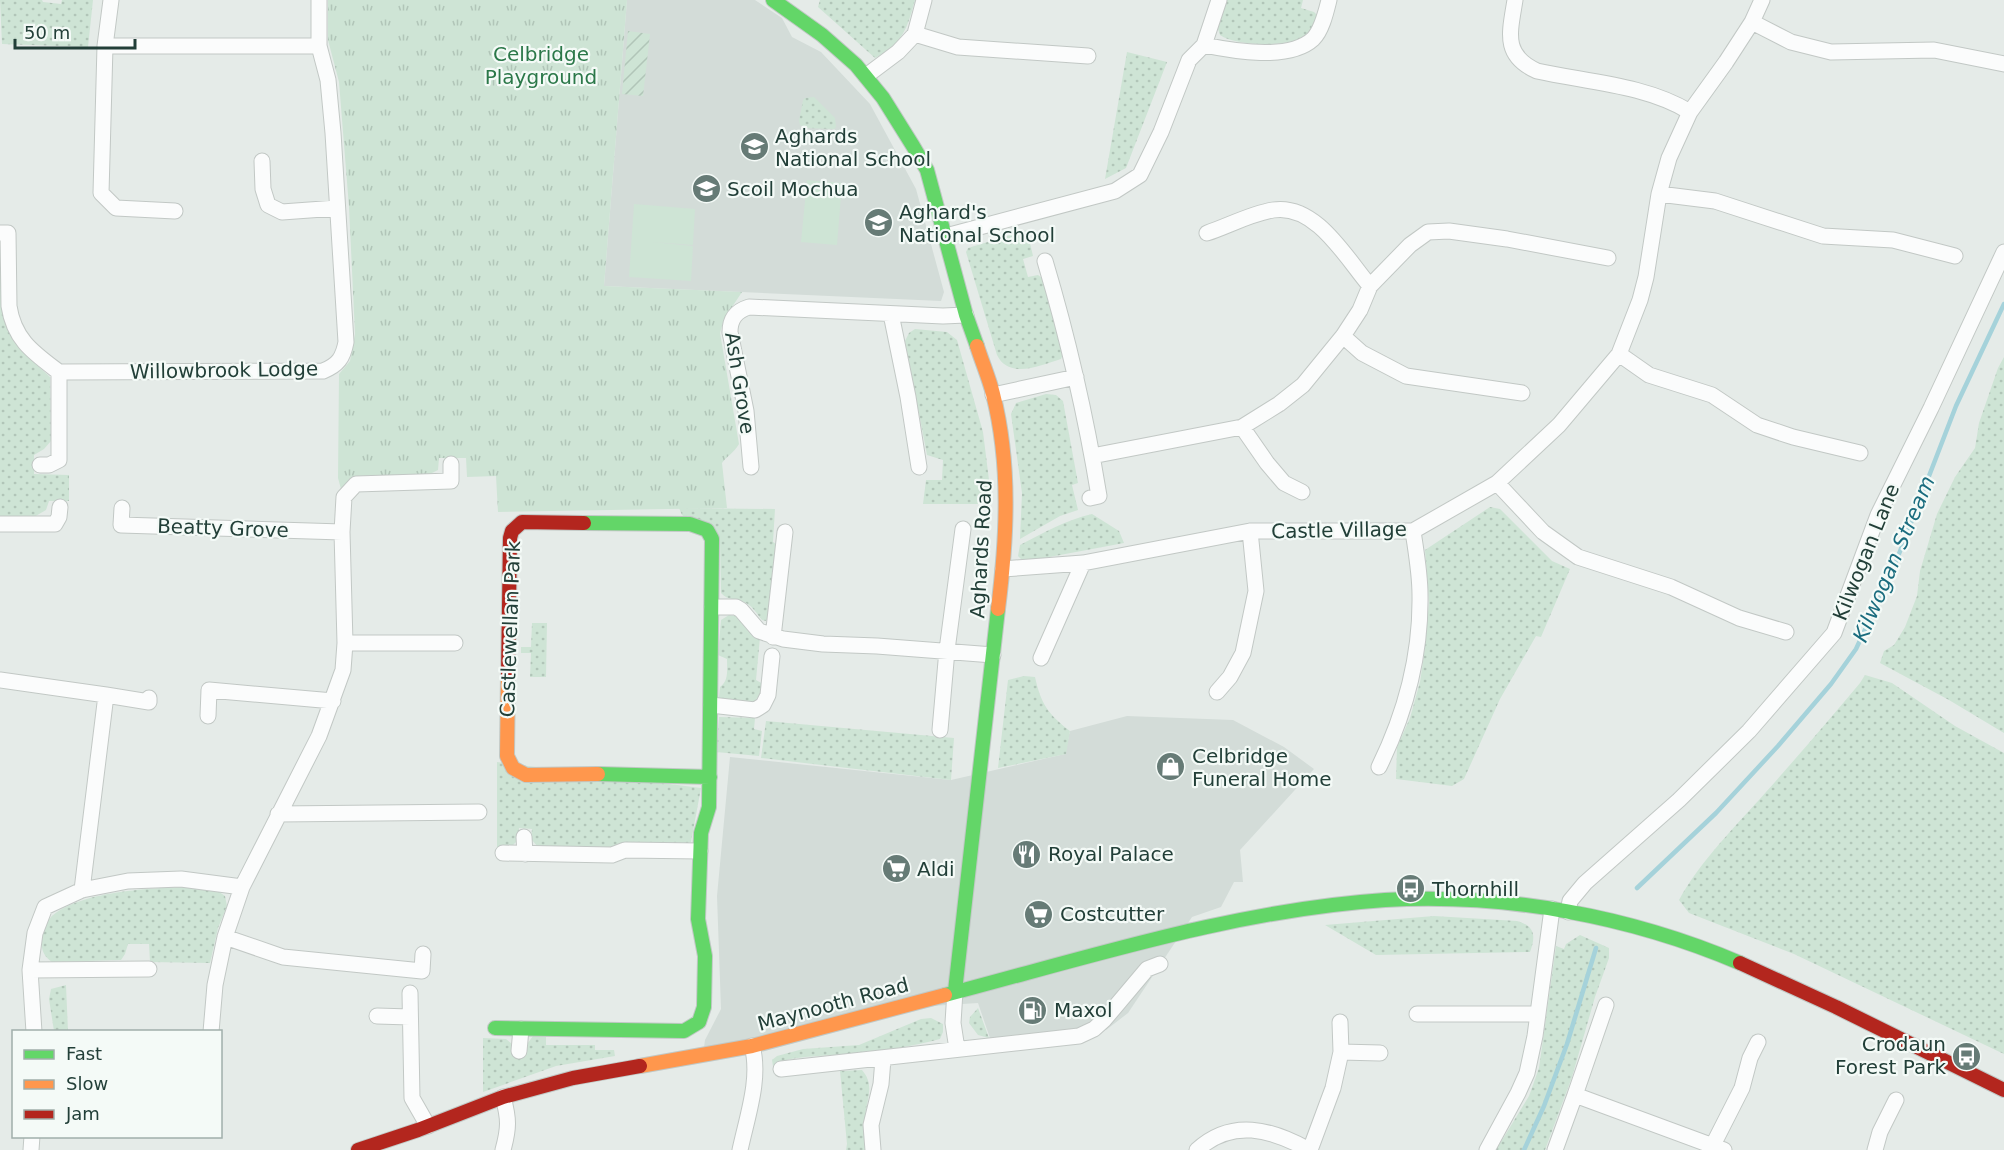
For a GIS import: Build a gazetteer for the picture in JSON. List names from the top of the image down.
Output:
{
  "streets": {
    "street": [
      "Willowbrook Lodge",
      "Ash Grove",
      "Beatty Grove",
      "Castle Village",
      "Aghards Road",
      "Kilwogan Lane",
      "Castlewellan Park",
      "Maynooth Road"
    ]
  },
  "crossings": [
    ["Ash Grove", "Aghards Road"],
    ["Castle Village", "Aghards Road"],
    ["Aghards Road", "Maynooth Road"],
    ["Kilwogan Lane", "Maynooth Road"]
  ],
  "water": ["Kilwogan Stream"],
  "parks": ["Celbridge Playground"],
  "places": {
    "school or university": ["Aghards National School", "Scoil Mochua", "Aghard's National School"],
    "shop": ["Celbridge Funeral Home"],
    "restaurant": ["Royal Palace"],
    "supermarket": ["Aldi", "Costcutter"],
    "bus stop": ["Thornhill", "Crodaun Forest Park"],
    "fuel station": ["Maxol"]
  },
  "legend": ["Fast", "Slow", "Jam"],
  "scale_bar": "50 m"
}
